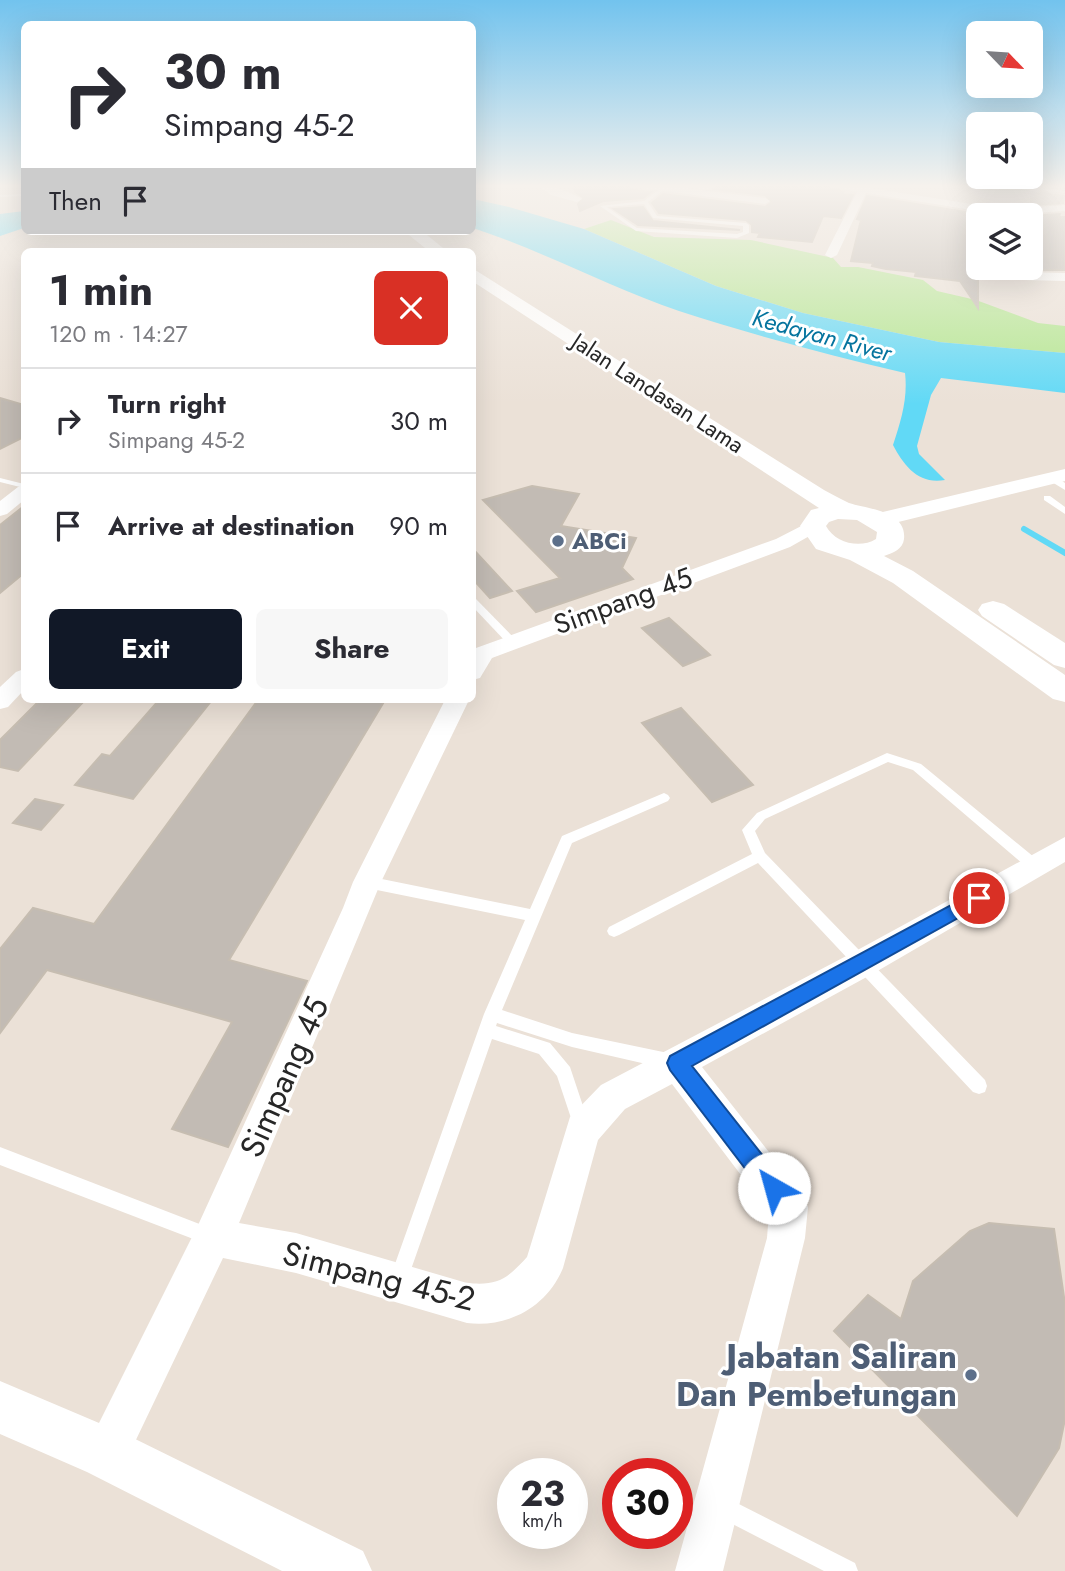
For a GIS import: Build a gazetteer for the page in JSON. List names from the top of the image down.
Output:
{
  "streets": {
    "main road": ["Jalan Landasan Lama"],
    "street": ["Simpang 45", "Simpang 45-2"]
  },
  "crossings": [
    ["Jalan Landasan Lama", "Simpang 45"],
    ["Simpang 45", "Simpang 45-2"]
  ],
  "water": ["Kedayan River"],
  "places": ["ABCi", "Jabatan Saliran Dan Pembetungan"],
  "north": "bottom right",
  "page": {
    "turn": ["30 m", "Simpang 45-2"],
    "then": "Then",
    "heading": ["1 min", "120 m · 14:27"],
    "list": [
      {
        "name": "Turn right",
        "note": "Simpang 45-2",
        "value": "30 m"
      },
      {
        "name": "Arrive at destination",
        "value": "90 m"
      }
    ],
    "buttons": ["Exit", "Share"],
    "speed": "23 km/h",
    "limit": "30"
  }
}
